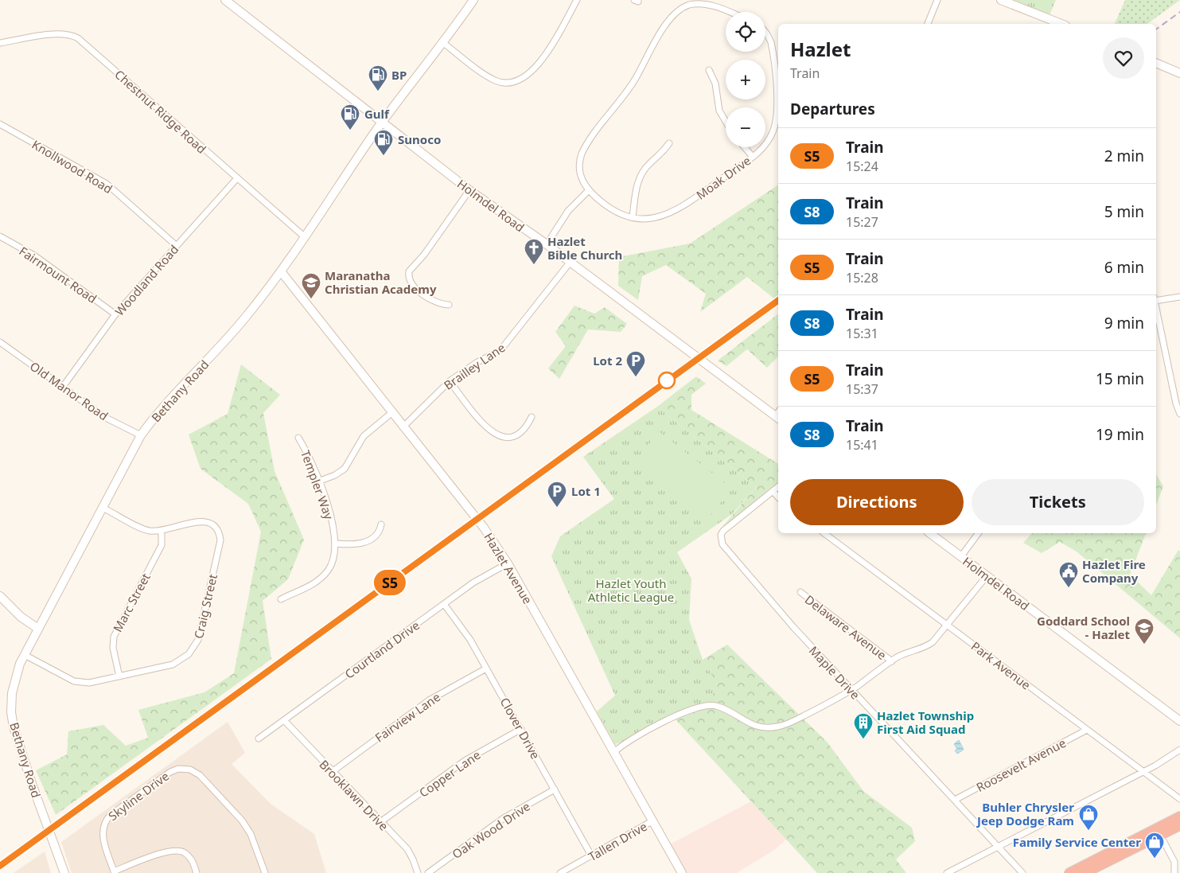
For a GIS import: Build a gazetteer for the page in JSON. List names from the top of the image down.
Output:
{
  "streets": {
    "street": [
      "Chestnut Ridge Road",
      "Knollwood Road",
      "Moak Drive",
      "Holmdel Road",
      "Fairmount Road",
      "Woodland Road",
      "Brailley Lane",
      "Old Manor Road",
      "Bethany Road",
      "Templer Way",
      "Hazlet Avenue",
      "Marc Street",
      "Craig Street",
      "Delaware Avenue",
      "Courtland Drive",
      "Park Avenue",
      "Maple Drive",
      "Fairview Lane",
      "Clover Drive",
      "Roosevelt Avenue",
      "Copper Lane",
      "Brooklawn Drive",
      "Skyline Drive",
      "Oak Wood Drive",
      "Tallen Drive"
    ]
  },
  "crossings": [
    ["Chestnut Ridge Road", "Woodland Road"],
    ["Chestnut Ridge Road", "Bethany Road"],
    ["Knollwood Road", "Woodland Road"],
    ["Holmdel Road", "Brailley Lane"],
    ["Holmdel Road", "Bethany Road"],
    ["Fairmount Road", "Woodland Road"],
    ["Woodland Road", "Old Manor Road"],
    ["Brailley Lane", "Hazlet Avenue"],
    ["Old Manor Road", "Bethany Road"],
    ["Bethany Road", "Hazlet Avenue"],
    ["Bethany Road", "Craig Street"],
    ["Hazlet Avenue", "Courtland Drive"],
    ["Hazlet Avenue", "Tallen Drive"],
    ["Marc Street", "Craig Street"],
    ["Courtland Drive", "Clover Drive"],
    ["Courtland Drive", "Brooklawn Drive"],
    ["Park Avenue", "Roosevelt Avenue"],
    ["Maple Drive", "Roosevelt Avenue"],
    ["Fairview Lane", "Clover Drive"],
    ["Fairview Lane", "Brooklawn Drive"],
    ["Clover Drive", "Copper Lane"],
    ["Clover Drive", "Oak Wood Drive"],
    ["Clover Drive", "Tallen Drive"],
    ["Copper Lane", "Brooklawn Drive"]
  ],
  "parks": ["Hazlet Youth Athletic League"],
  "places": {
    "fuel station": ["BP", "Gulf", "Sunoco"],
    "church": ["Hazlet Bible Church"],
    "school or university": ["Maranatha Christian Academy", "Goddard School - Hazlet"],
    "parking": ["Lot 2", "Lot 1"],
    "public building": ["Hazlet Fire Company"],
    "building": ["Hazlet Township First Aid Squad"],
    "shop": ["Buhler Chrysler Jeep Dodge Ram", "Family Service Center"]
  },
  "page": {
    "on_map": "S5",
    "map_buttons": ["+", "−"],
    "heading": [
      ["Hazlet", "Train"],
      "Departures"
    ],
    "list": [
      {
        "mark": "S5",
        "name": "Train",
        "note": "15:24",
        "value": "2 min"
      },
      {
        "mark": "S8",
        "name": "Train",
        "note": "15:27",
        "value": "5 min"
      },
      {
        "mark": "S5",
        "name": "Train",
        "note": "15:28",
        "value": "6 min"
      },
      {
        "mark": "S8",
        "name": "Train",
        "note": "15:31",
        "value": "9 min"
      },
      {
        "mark": "S5",
        "name": "Train",
        "note": "15:37",
        "value": "15 min"
      },
      {
        "mark": "S8",
        "name": "Train",
        "note": "15:41",
        "value": "19 min"
      }
    ],
    "buttons": ["Directions", "Tickets"]
  }
}
